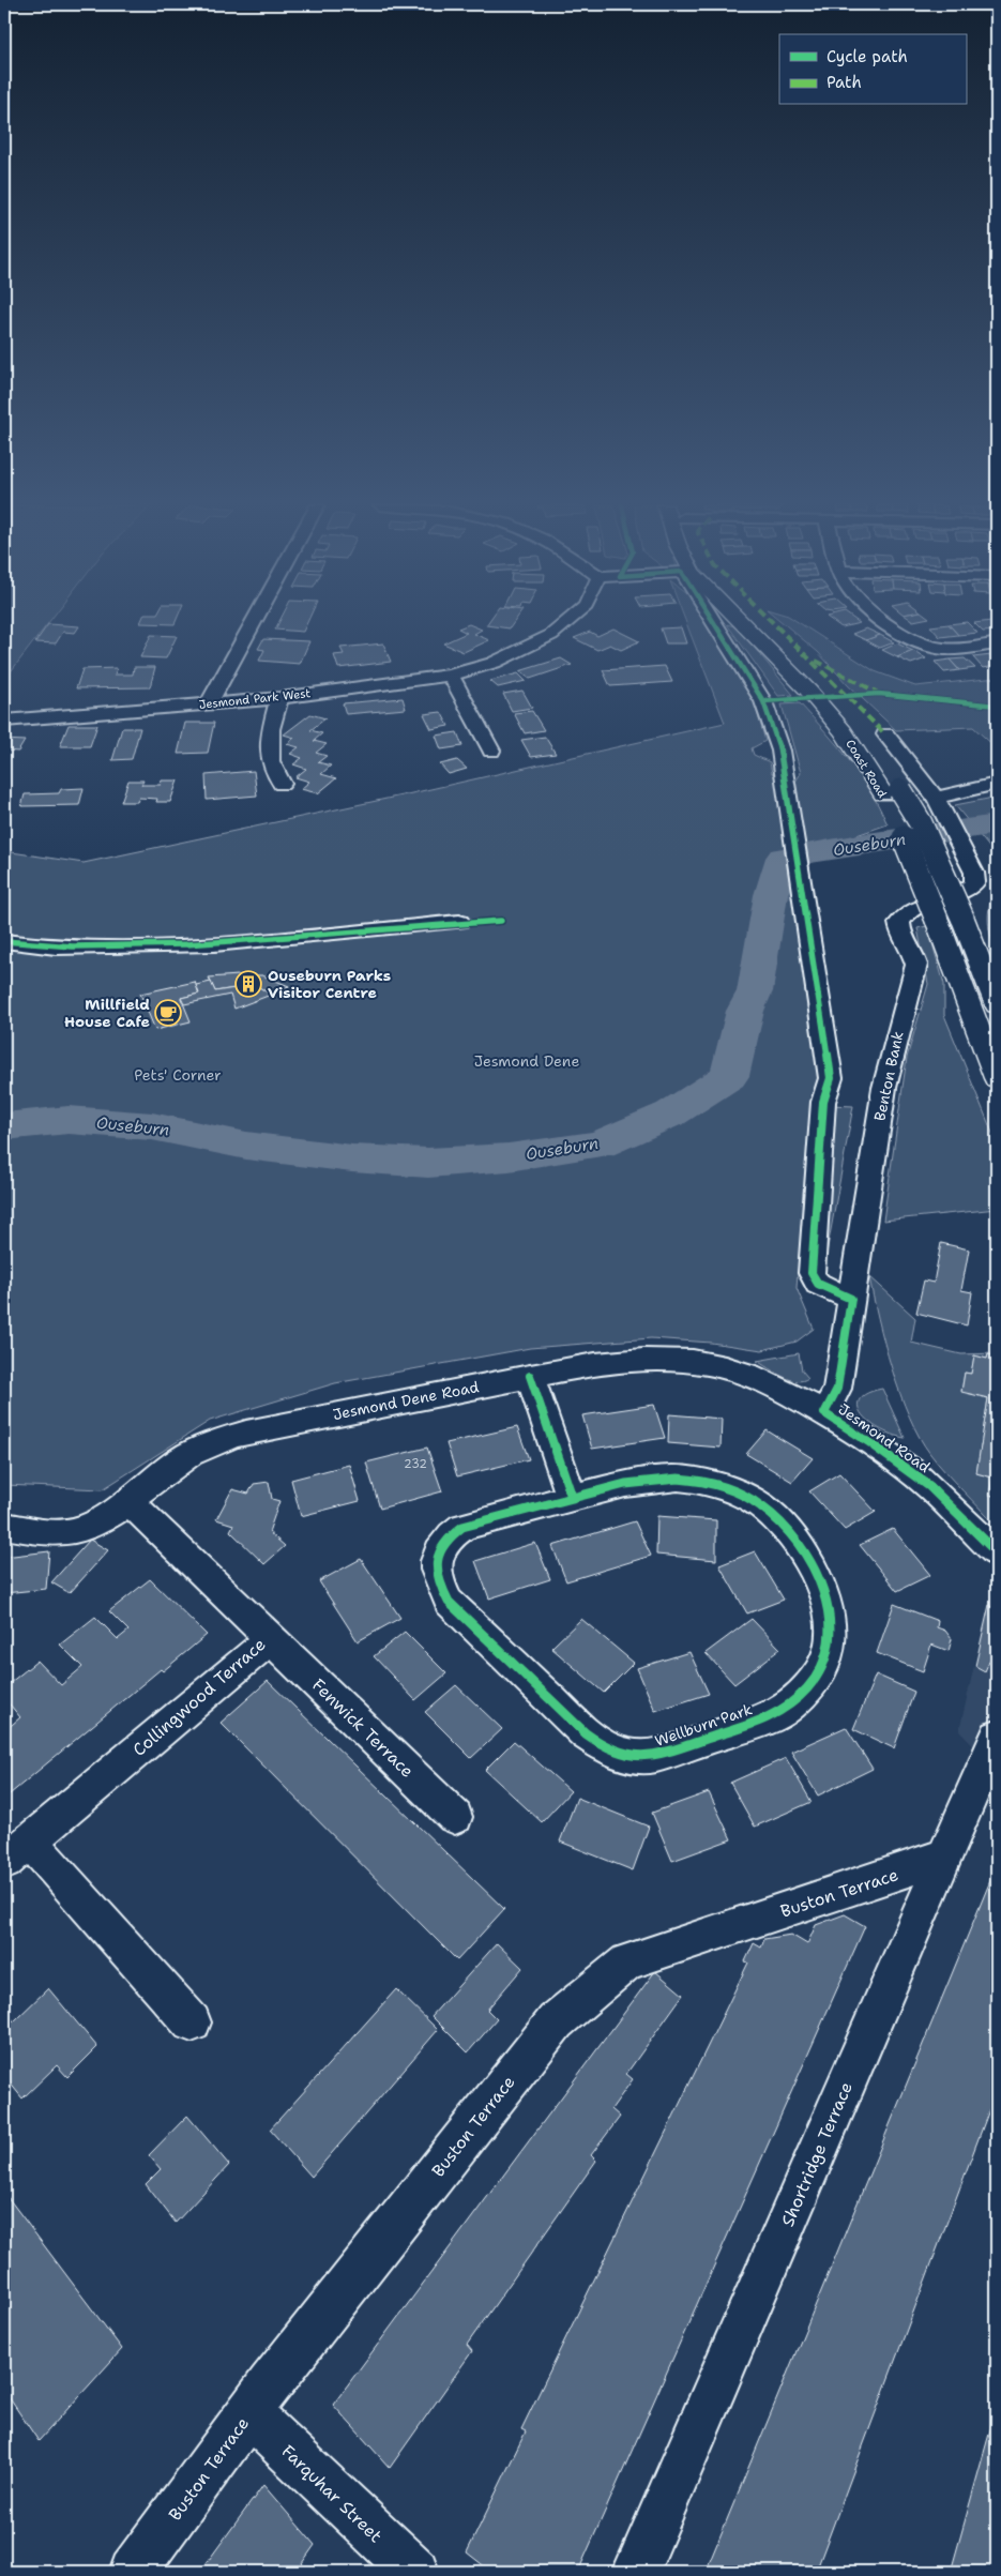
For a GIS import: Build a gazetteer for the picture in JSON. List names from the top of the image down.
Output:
{
  "streets": {
    "highway": ["Coast Road"],
    "street": [
      "Jesmond Park West",
      "Benton Bank",
      "Jesmond Dene Road",
      "Jesmond Road",
      "Collingwood Terrace",
      "Wellburn Park",
      "Fenwick Terrace",
      "Buston Terrace",
      "Shortridge Terrace",
      "Farquhar Street"
    ]
  },
  "crossings": [
    ["Benton Bank", "Jesmond Dene Road"],
    ["Benton Bank", "Jesmond Road"],
    ["Jesmond Dene Road", "Jesmond Road"],
    ["Jesmond Dene Road", "Collingwood Terrace"],
    ["Collingwood Terrace", "Fenwick Terrace"],
    ["Buston Terrace", "Shortridge Terrace"],
    ["Buston Terrace", "Farquhar Street"]
  ],
  "water": ["Ouseburn"],
  "parks": ["Jesmond Dene", "Pets' Corner"],
  "places": {
    "building": ["Ouseburn Parks Visitor Centre"],
    "cafe": ["Millfield House Cafe"]
  },
  "house_numbers": ["232"],
  "legend": ["Cycle path", "Path"]
}
